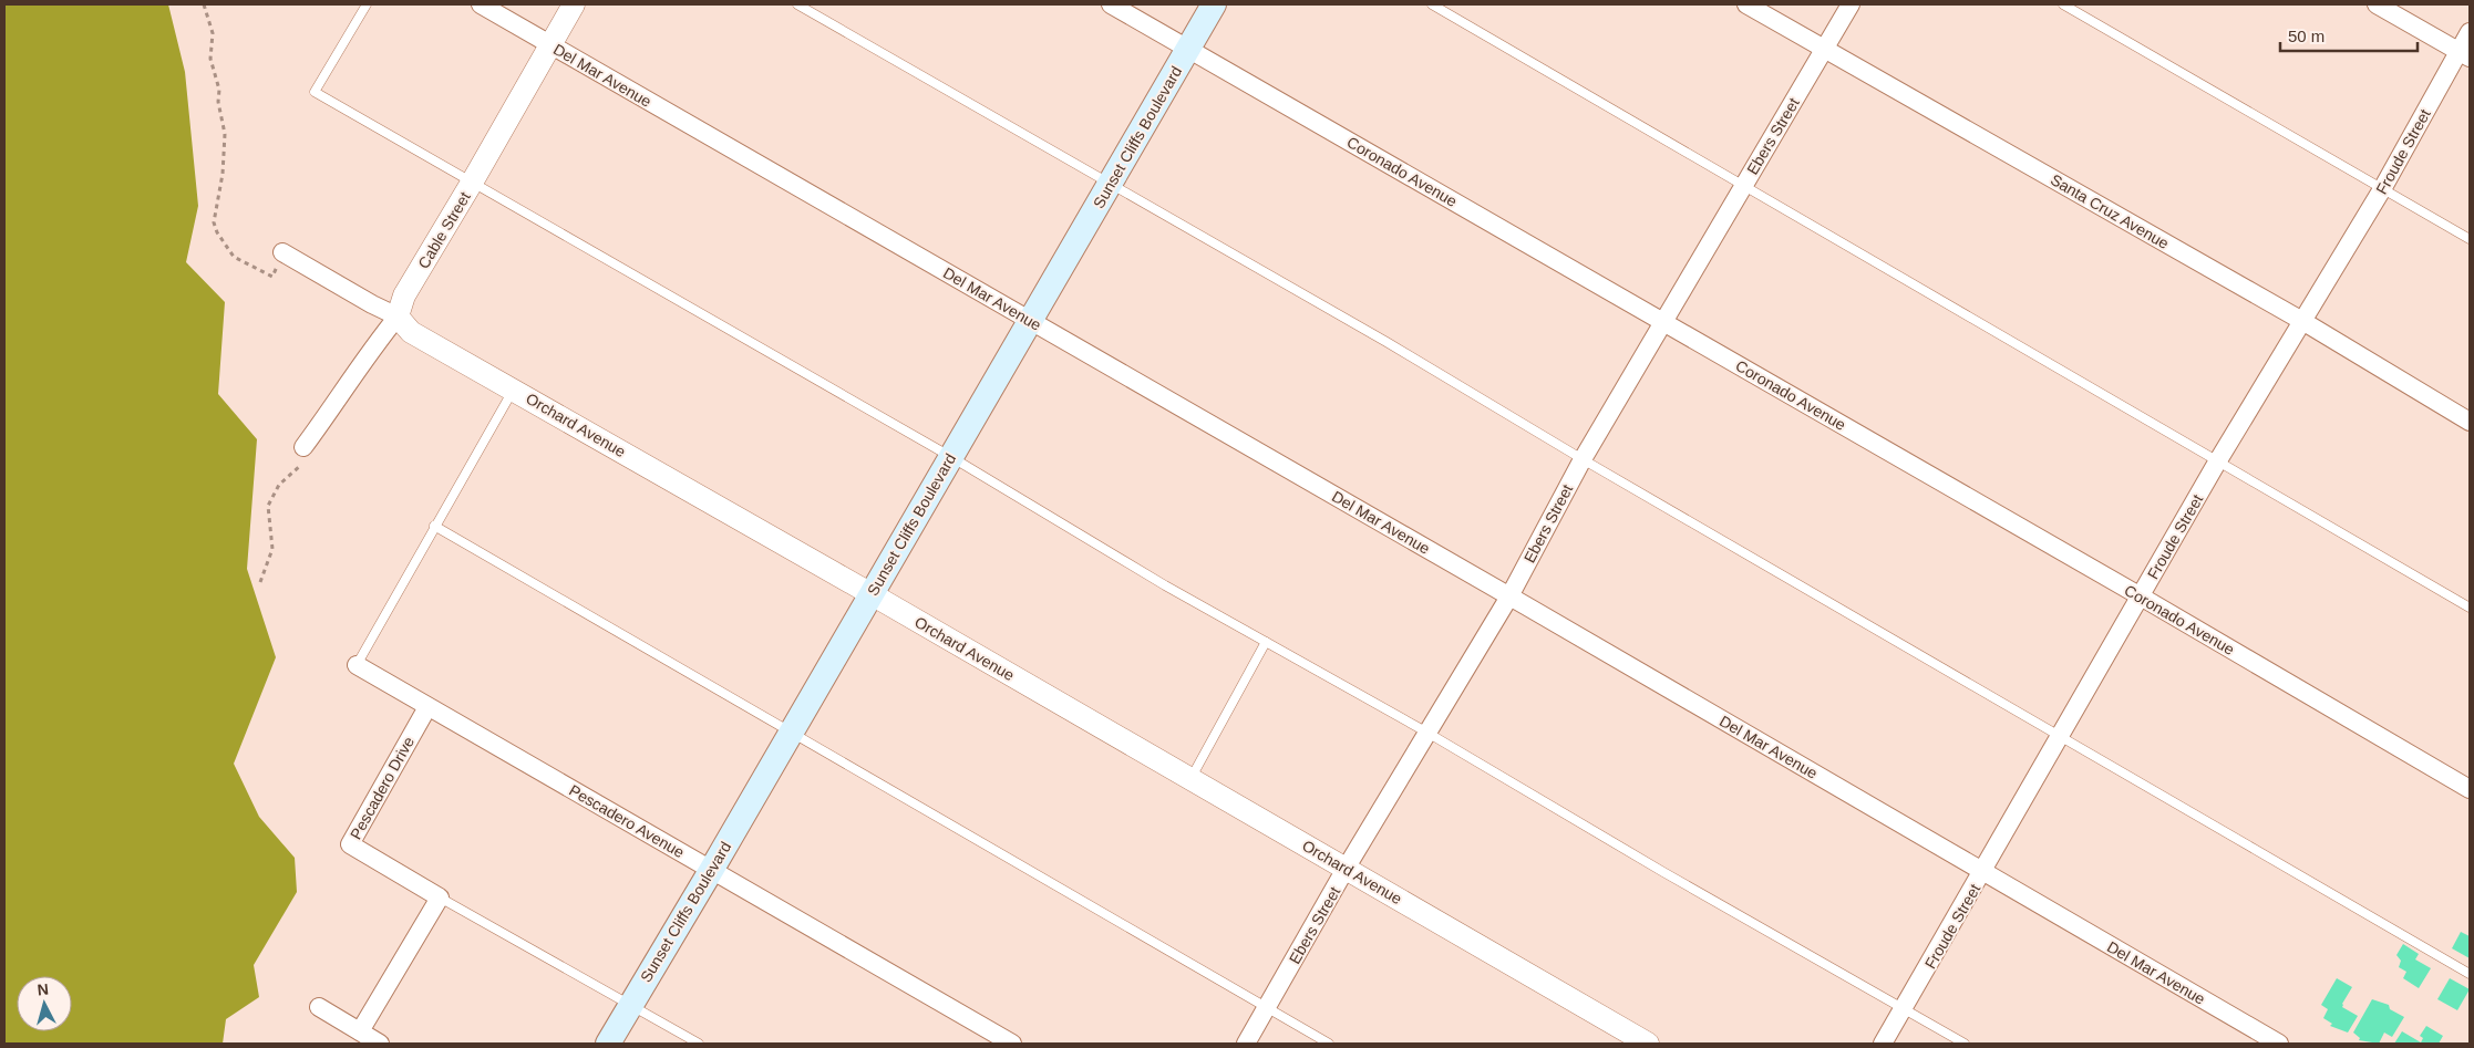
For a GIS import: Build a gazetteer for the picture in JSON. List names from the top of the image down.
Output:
{
  "streets": {
    "main road": ["Sunset Cliffs Boulevard"],
    "street": [
      "Del Mar Avenue",
      "Ebers Street",
      "Froude Street",
      "Coronado Avenue",
      "Santa Cruz Avenue",
      "Cable Street",
      "Orchard Avenue",
      "Pescadero Drive",
      "Pescadero Avenue"
    ]
  },
  "crossings": [
    ["Del Mar Avenue", "Ebers Street"],
    ["Del Mar Avenue", "Sunset Cliffs Boulevard"],
    ["Del Mar Avenue", "Froude Street"],
    ["Del Mar Avenue", "Cable Street"],
    ["Ebers Street", "Coronado Avenue"],
    ["Ebers Street", "Santa Cruz Avenue"],
    ["Ebers Street", "Orchard Avenue"],
    ["Sunset Cliffs Boulevard", "Coronado Avenue"],
    ["Sunset Cliffs Boulevard", "Orchard Avenue"],
    ["Sunset Cliffs Boulevard", "Pescadero Avenue"],
    ["Froude Street", "Coronado Avenue"],
    ["Froude Street", "Santa Cruz Avenue"],
    ["Cable Street", "Orchard Avenue"],
    ["Pescadero Drive", "Pescadero Avenue"]
  ],
  "scale_bar": "50 m",
  "north": "top"
}
